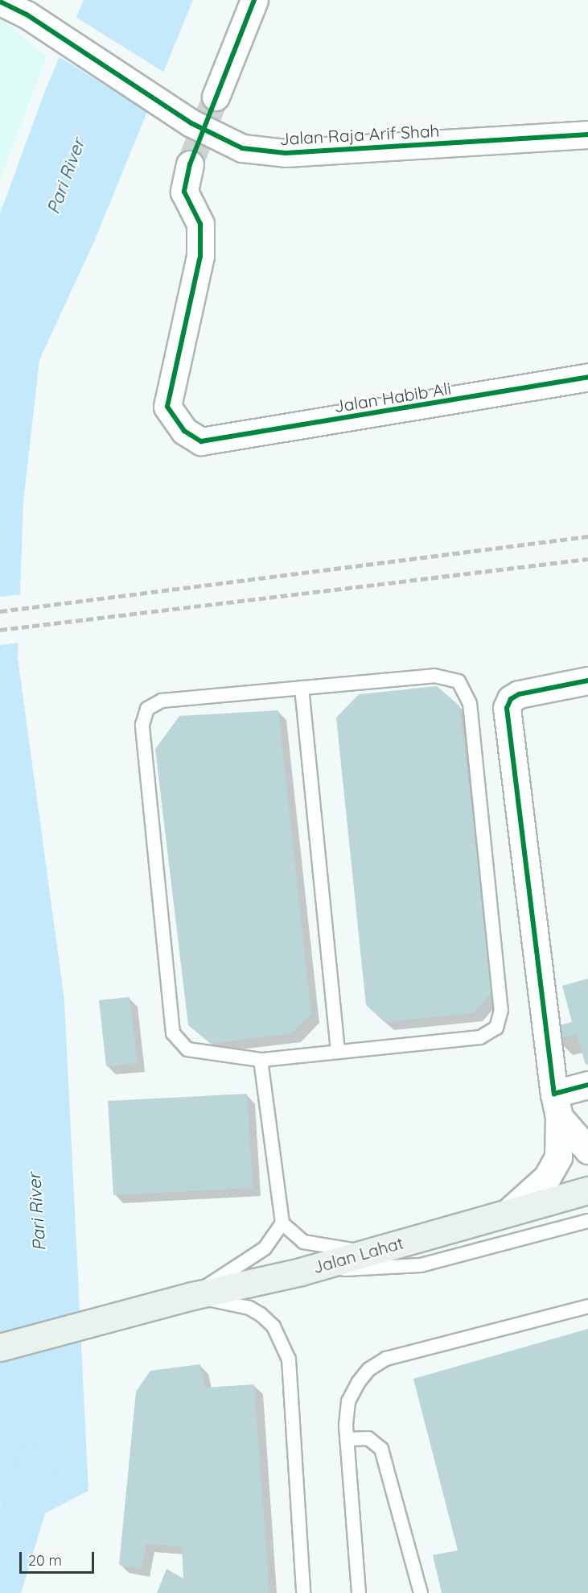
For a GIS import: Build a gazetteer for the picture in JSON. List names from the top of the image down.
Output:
{
  "streets": {
    "main road": ["Jalan Lahat"],
    "street": ["Jalan Raja Arif Shah", "Jalan Habib Ali"]
  },
  "water": ["Pari River"],
  "scale_bar": "20 m"
}
